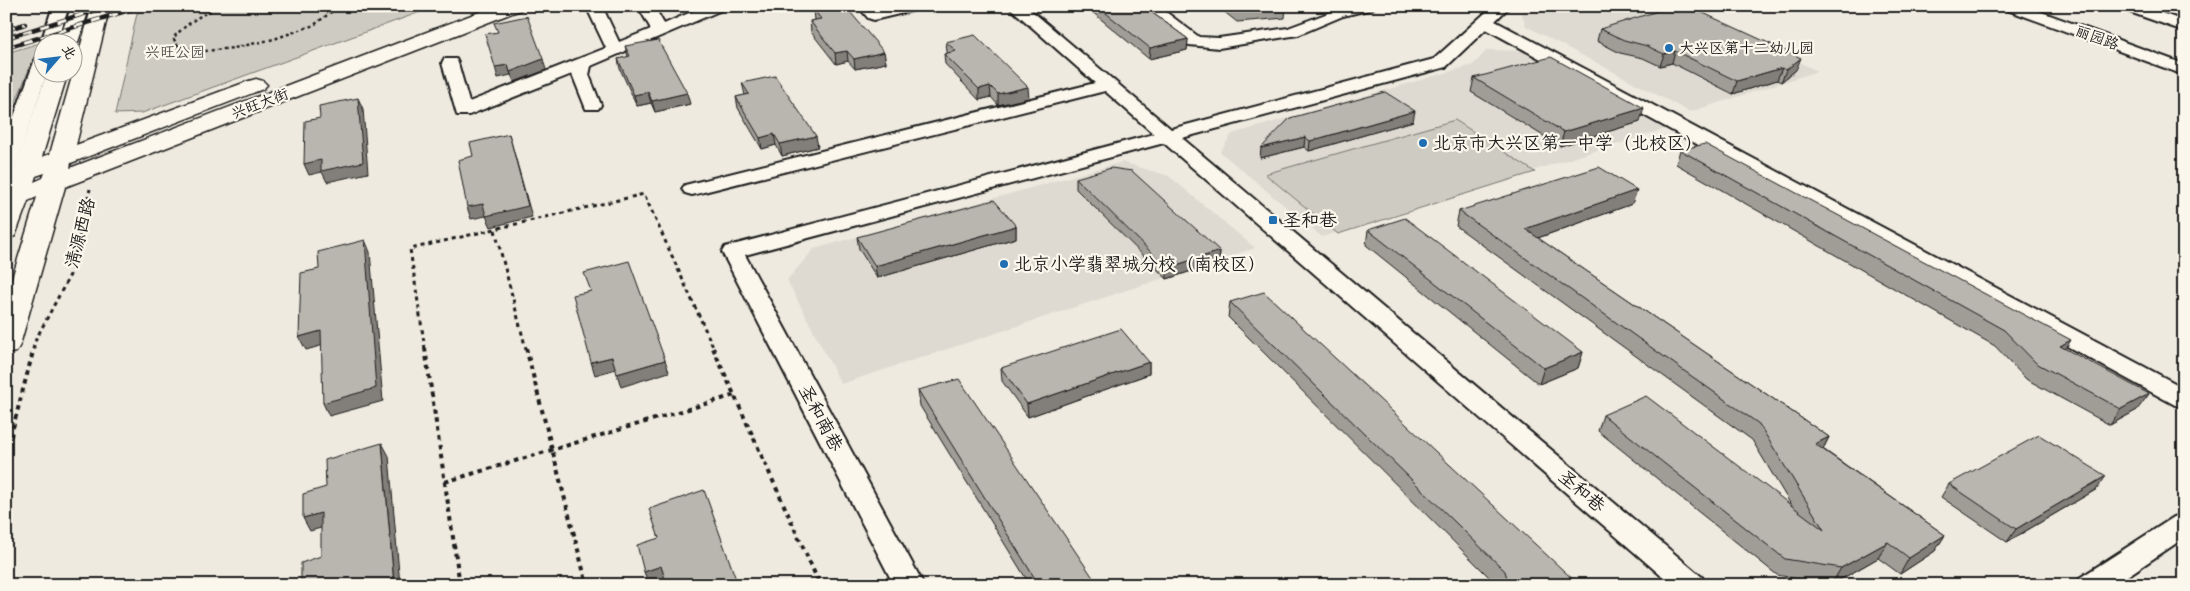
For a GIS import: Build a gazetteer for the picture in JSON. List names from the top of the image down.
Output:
{
  "streets": {
    "main road": ["兴旺大街"],
    "street": ["丽园路", "圣和南巷", "圣和巷"],
    "path": ["清源西路"]
  },
  "crossings": [
    ["兴旺大街", "清源西路"],
    ["圣和南巷", "圣和巷"]
  ],
  "parks": ["兴旺公园"],
  "places": {
    "other": ["大兴区第十二幼儿园", "北京市大兴区第一中学（北校区）", "北京小学翡翠城分校（南校区）"],
    "transit": ["圣和巷"]
  },
  "north": "top right"
}
